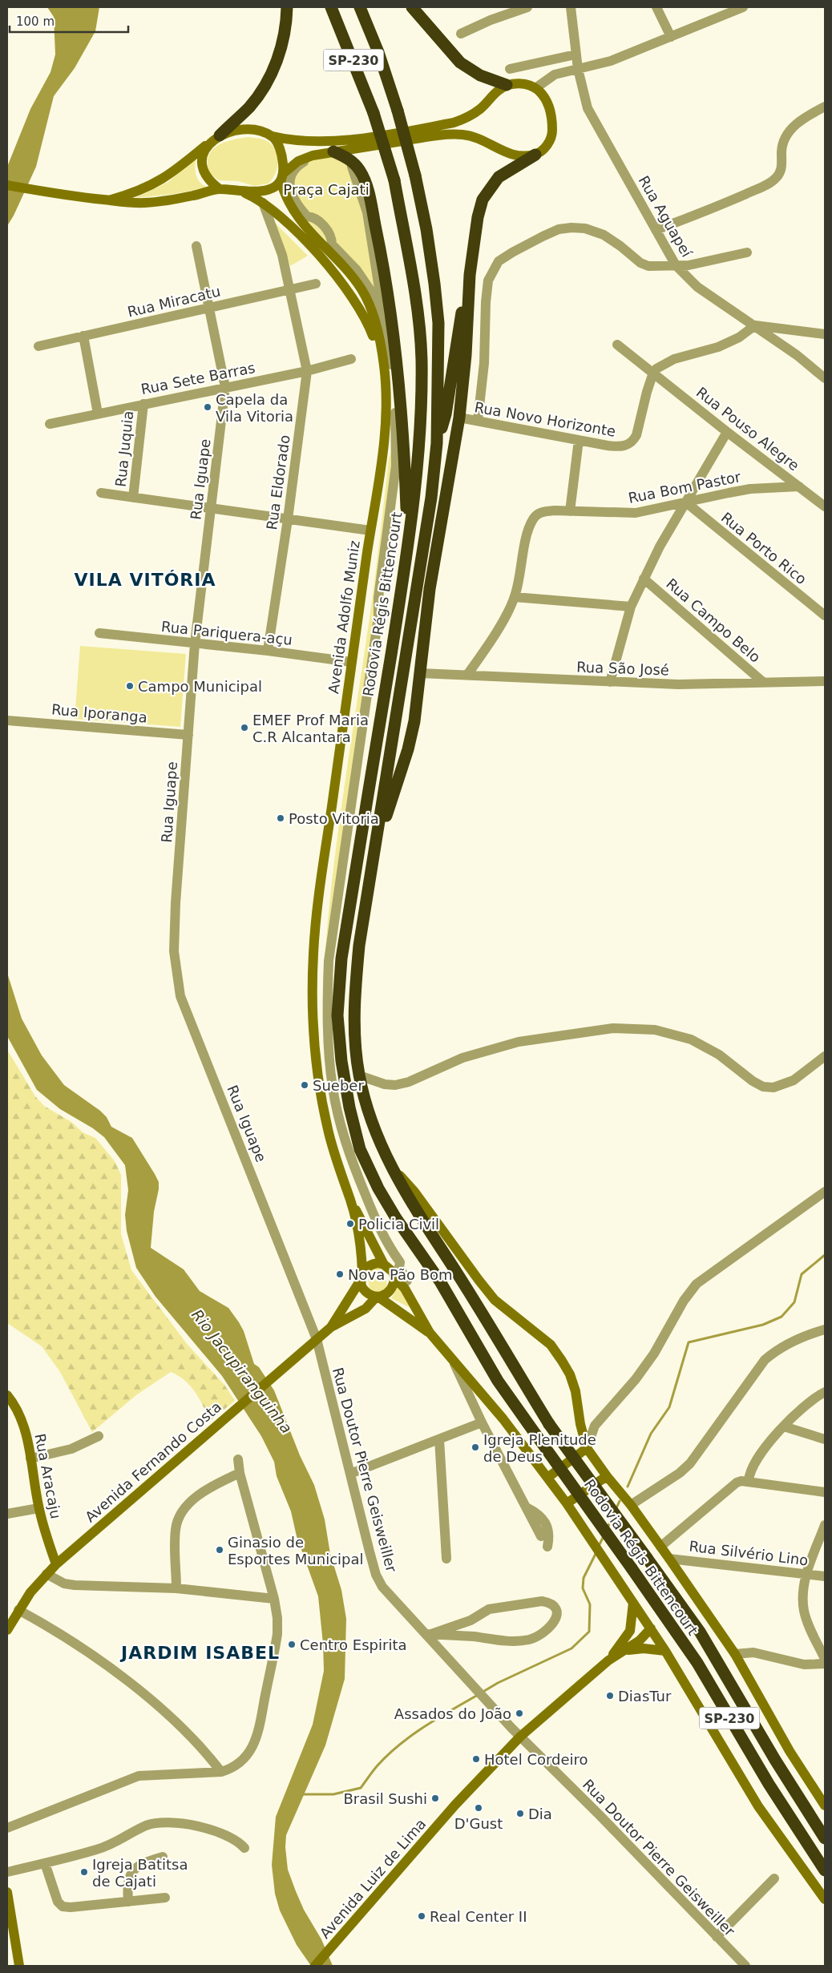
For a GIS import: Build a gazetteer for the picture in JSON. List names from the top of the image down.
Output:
{
  "streets": {
    "highway": ["SP-230", "Rodovia Régis Bittencourt"],
    "street": [
      "Rua Aguapeí",
      "Rua Miracatu",
      "Rua Sete Barras",
      "Rua Novo Horizonte",
      "Rua Pouso Alegre",
      "Rua Juquia",
      "Rua Iguape",
      "Rua Eldorado",
      "Rua Bom Pastor",
      "Rua Porto Rico",
      "Avenida Adolfo Muniz",
      "Rua Campo Belo",
      "Rua Pariquera-açu",
      "Rua São José",
      "Rua Iporanga",
      "Avenida Fernando Costa",
      "Rua Doutor Pierre Geisweiller",
      "Rua Aracaju",
      "Rua Silvério Lino",
      "Avenida Luiz de Lima"
    ]
  },
  "crossings": [
    ["Rua Miracatu", "Rua Iguape"],
    ["Rua Miracatu", "Rua Eldorado"],
    ["Rua Sete Barras", "Rua Juquia"],
    ["Rua Sete Barras", "Rua Iguape"],
    ["Rua Sete Barras", "Rua Eldorado"],
    ["Rua Novo Horizonte", "Rua Pouso Alegre"],
    ["Rua Pouso Alegre", "Rua Bom Pastor"],
    ["Rua Iguape", "Rua Pariquera-açu"],
    ["Rua Iguape", "Rua Iporanga"],
    ["Rua Iguape", "Avenida Fernando Costa"],
    ["Rua Iguape", "Rua Doutor Pierre Geisweiller"],
    ["Rua Eldorado", "Avenida Adolfo Muniz"],
    ["Rua Eldorado", "Rua Pariquera-açu"],
    ["Rua Bom Pastor", "Rua Porto Rico"],
    ["Rua Bom Pastor", "Rua São José"],
    ["Avenida Adolfo Muniz", "Rua Pariquera-açu"],
    ["Rua Campo Belo", "Rua São José"],
    ["Avenida Fernando Costa", "Rua Doutor Pierre Geisweiller"],
    ["Avenida Fernando Costa", "Rua Aracaju"],
    ["Rua Doutor Pierre Geisweiller", "Avenida Luiz de Lima"]
  ],
  "districts": ["VILA VITÓRIA", "JARDIM ISABEL"],
  "water": ["Rio Jacupiranguinha"],
  "parks": ["Praça Cajati"],
  "places": [
    "Capela da Vila Vitoria",
    "Campo Municipal",
    "EMEF Prof Maria C.R Alcantara",
    "Posto Vitoria",
    "Sueber",
    "Policia Civil",
    "Nova Pão Bom",
    "Igreja Plenitude de Deus",
    "Ginasio de Esportes Municipal",
    "Centro Espirita",
    "DiasTur",
    "Assados do João",
    "Hotel Cordeiro",
    "Brasil Sushi",
    "D'Gust",
    "Dia",
    "Igreja Batitsa de Cajati",
    "Real Center II"
  ],
  "scale_bar": "100 m"
}
